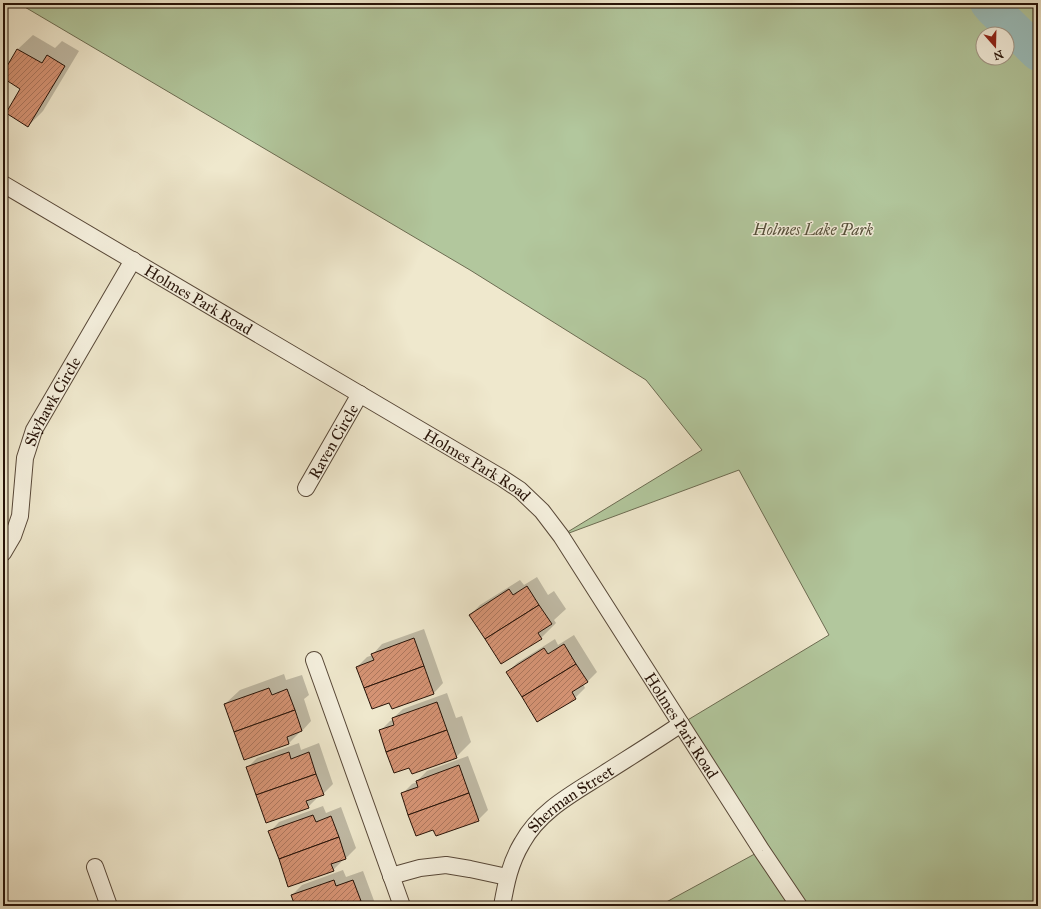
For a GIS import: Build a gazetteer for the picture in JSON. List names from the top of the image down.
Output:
{
  "streets": {
    "street": [
      "Holmes Park Road",
      "Skyhawk Circle",
      "Raven Circle",
      "Sherman Street"
    ]
  },
  "crossings": [
    ["Holmes Park Road", "Skyhawk Circle"],
    ["Holmes Park Road", "Raven Circle"],
    ["Holmes Park Road", "Sherman Street"]
  ],
  "parks": ["Holmes Lake Park"],
  "north": "bottom"
}
